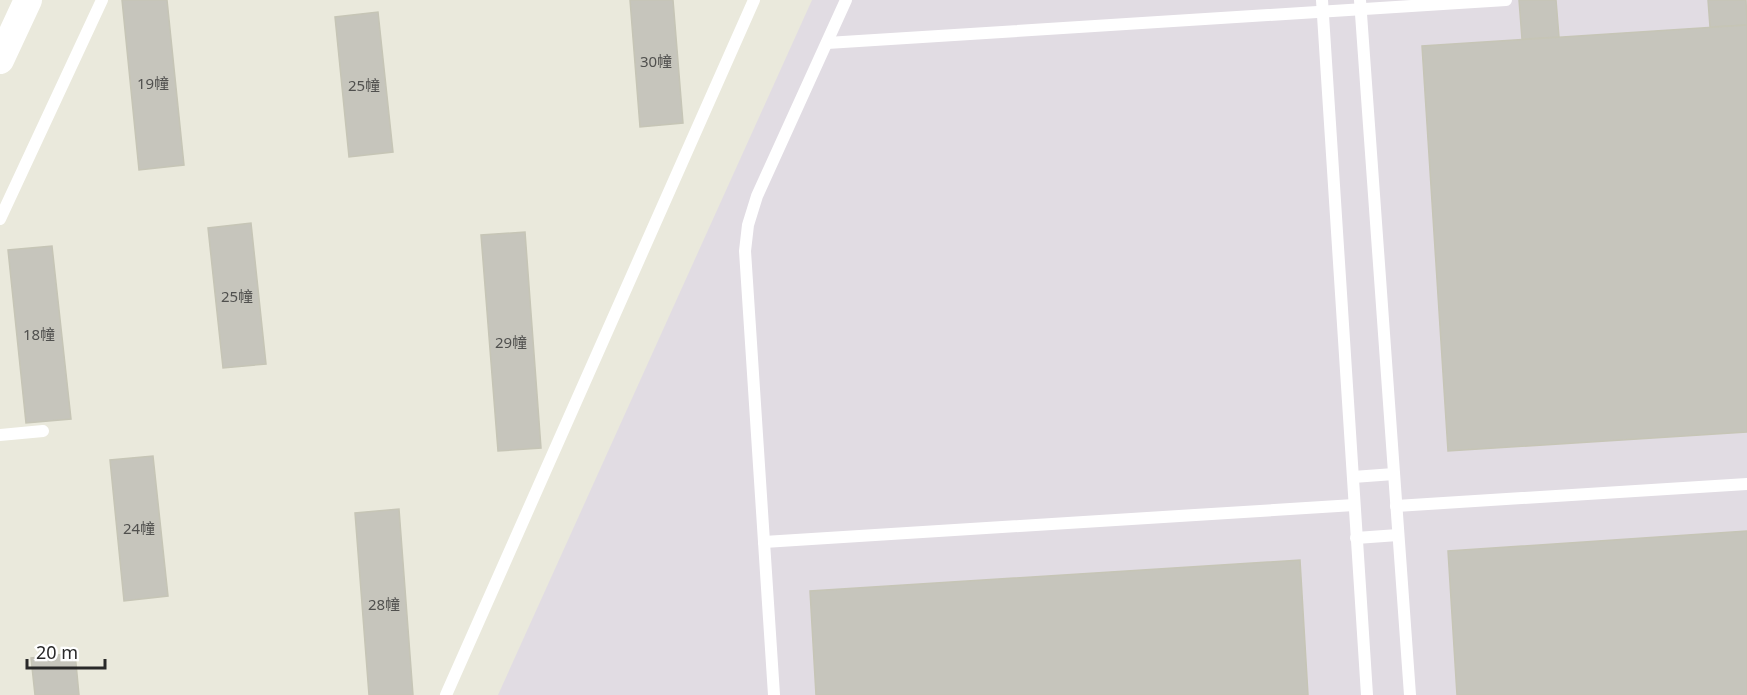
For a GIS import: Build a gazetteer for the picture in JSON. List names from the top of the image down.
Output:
{
  "house_numbers": [
    "30幢",
    "19幢",
    "25幢",
    "25幢",
    "18幢",
    "29幢",
    "24幢",
    "28幢"
  ],
  "scale_bar": "20 m"
}
